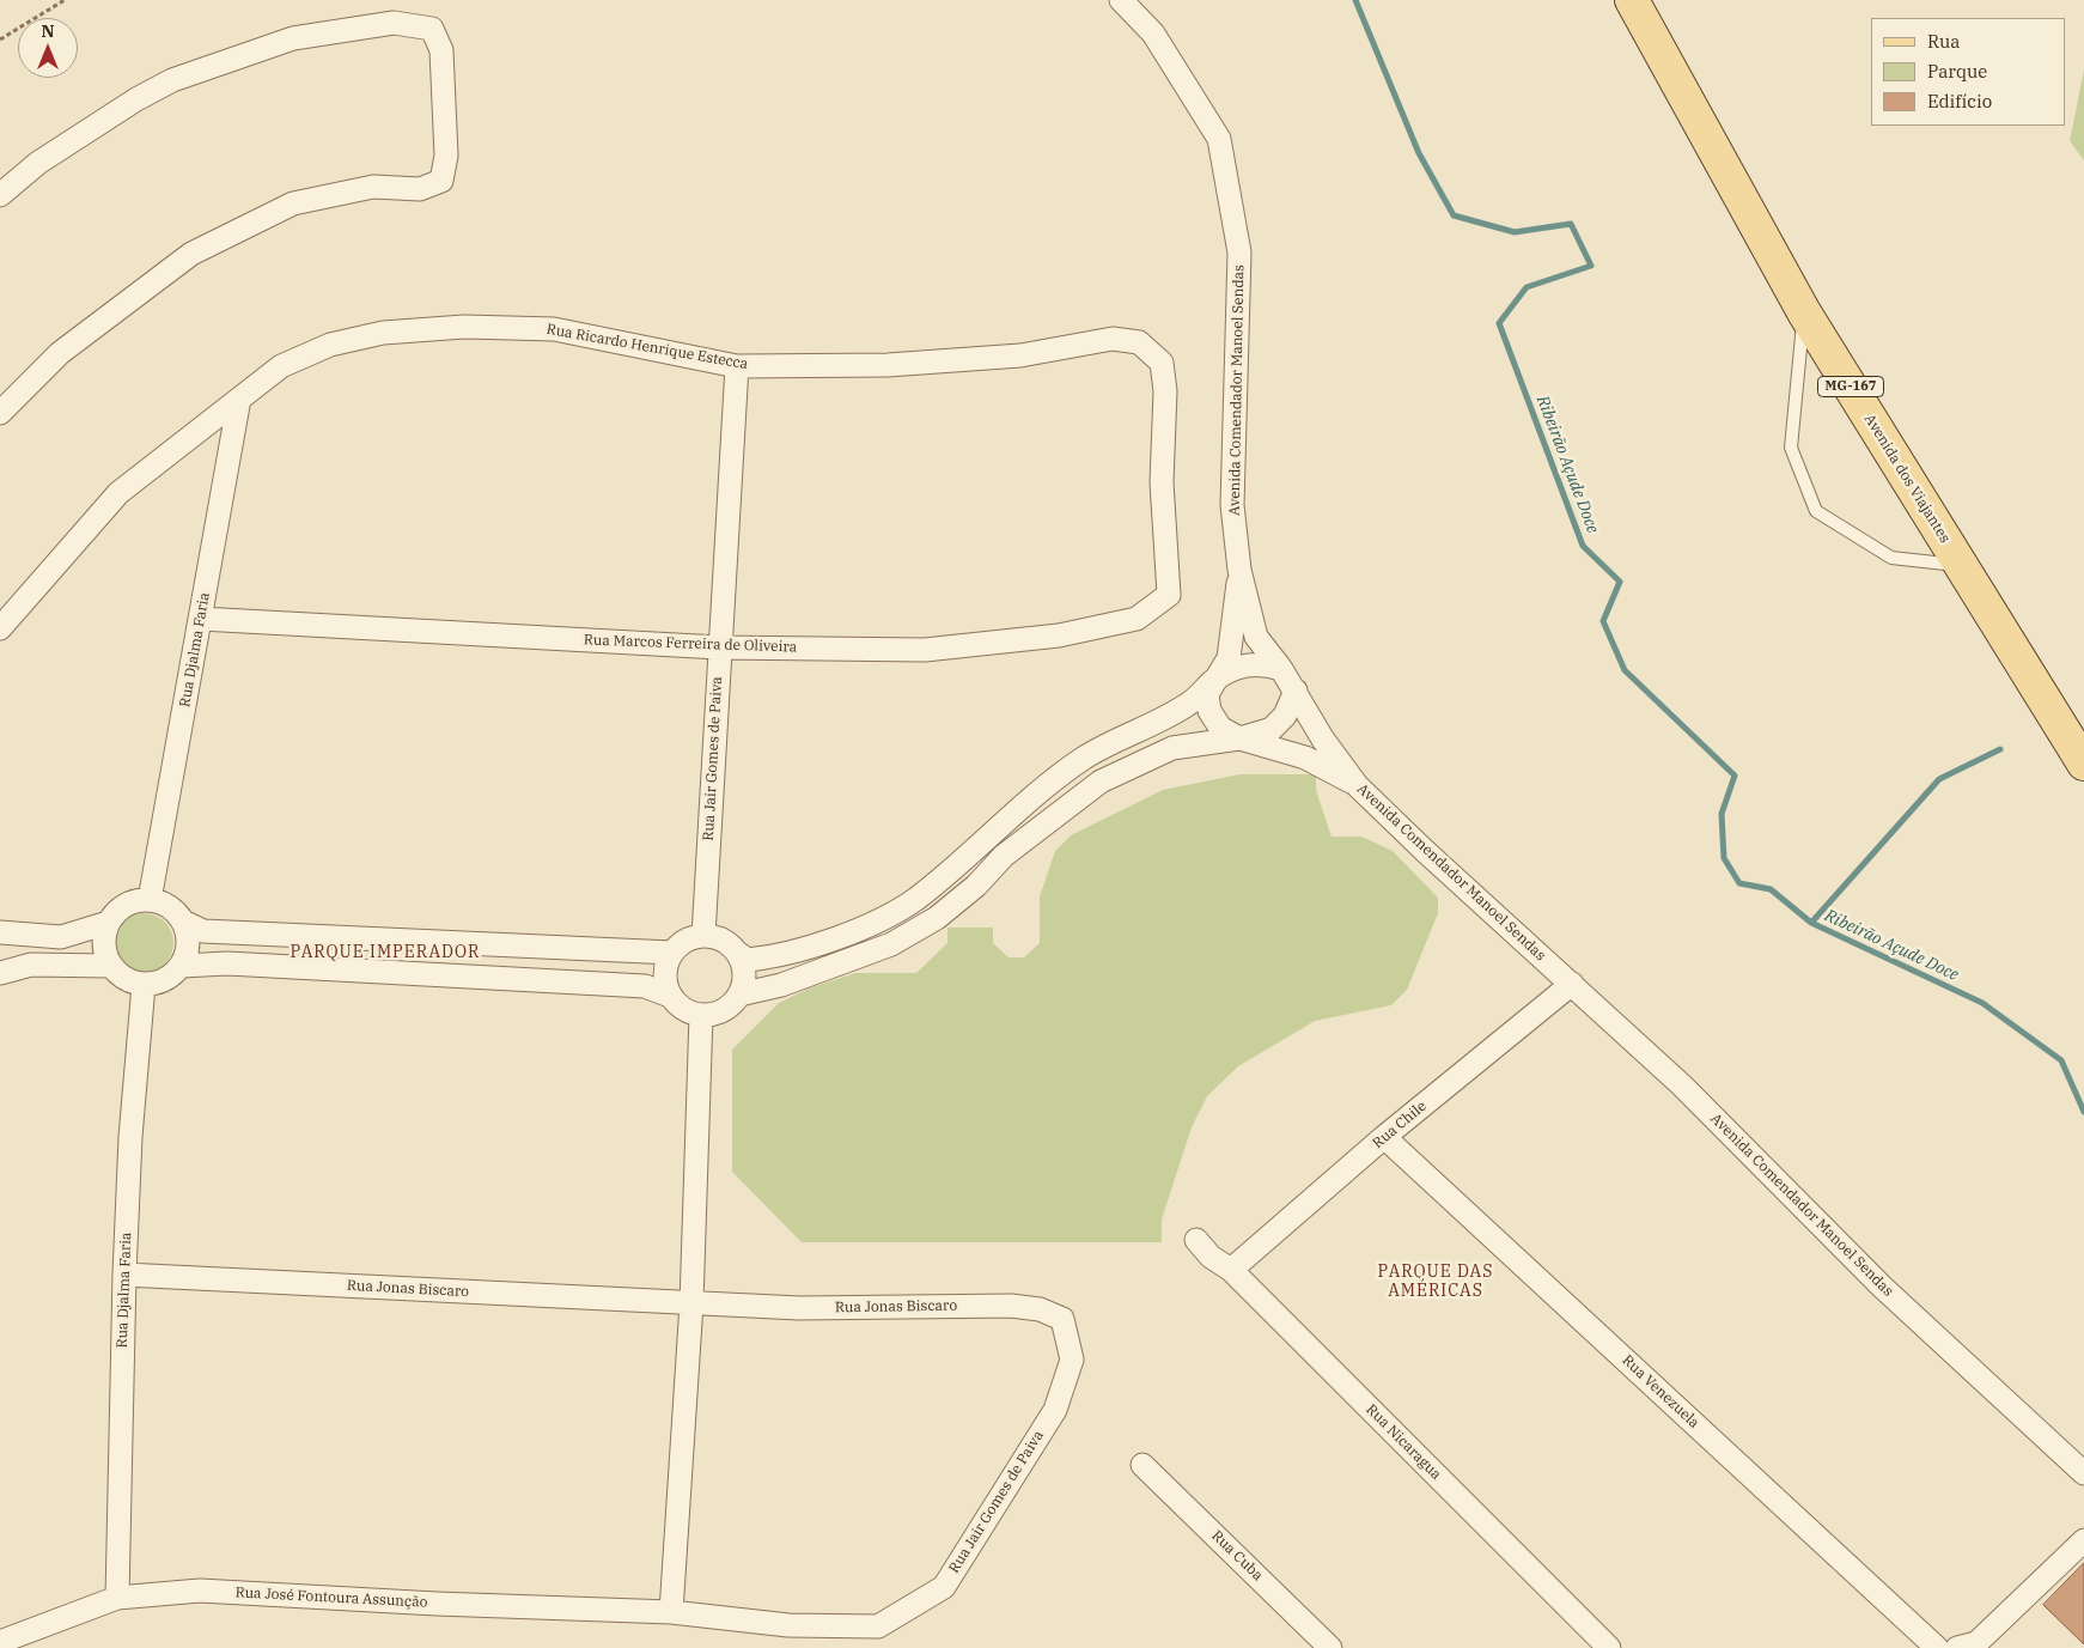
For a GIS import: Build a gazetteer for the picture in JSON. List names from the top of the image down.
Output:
{
  "streets": {
    "main road": ["MG-167", "Avenida dos Viajantes"],
    "street": [
      "Rua Ricardo Henrique Estecca",
      "Avenida Comendador Manoel Sendas",
      "Rua Marcos Ferreira de Oliveira",
      "Rua Djalma Faria",
      "Rua Jair Gomes de Paiva",
      "Rua Chile",
      "Rua Jonas Biscaro",
      "Rua Venezuela",
      "Rua Nicaragua",
      "Rua Cuba",
      "Rua José Fontoura Assunção"
    ]
  },
  "crossings": [
    ["Rua Ricardo Henrique Estecca", "Rua Marcos Ferreira de Oliveira"],
    ["Rua Ricardo Henrique Estecca", "Rua Djalma Faria"],
    ["Rua Ricardo Henrique Estecca", "Rua Jair Gomes de Paiva"],
    ["Avenida Comendador Manoel Sendas", "Rua Chile"],
    ["Rua Marcos Ferreira de Oliveira", "Rua Djalma Faria"],
    ["Rua Marcos Ferreira de Oliveira", "Rua Jair Gomes de Paiva"],
    ["Rua Djalma Faria", "Rua Jonas Biscaro"],
    ["Rua Djalma Faria", "Rua José Fontoura Assunção"],
    ["Rua Jair Gomes de Paiva", "Rua Jonas Biscaro"],
    ["Rua Jair Gomes de Paiva", "Rua José Fontoura Assunção"],
    ["Rua Chile", "Rua Venezuela"],
    ["Rua Chile", "Rua Nicaragua"]
  ],
  "districts": ["PARQUE IMPERADOR", "PARQUE DAS AMÉRICAS"],
  "water": ["Ribeirão Açude Doce"],
  "legend": ["Rua", "Parque", "Edifício"],
  "north": "top"
}
